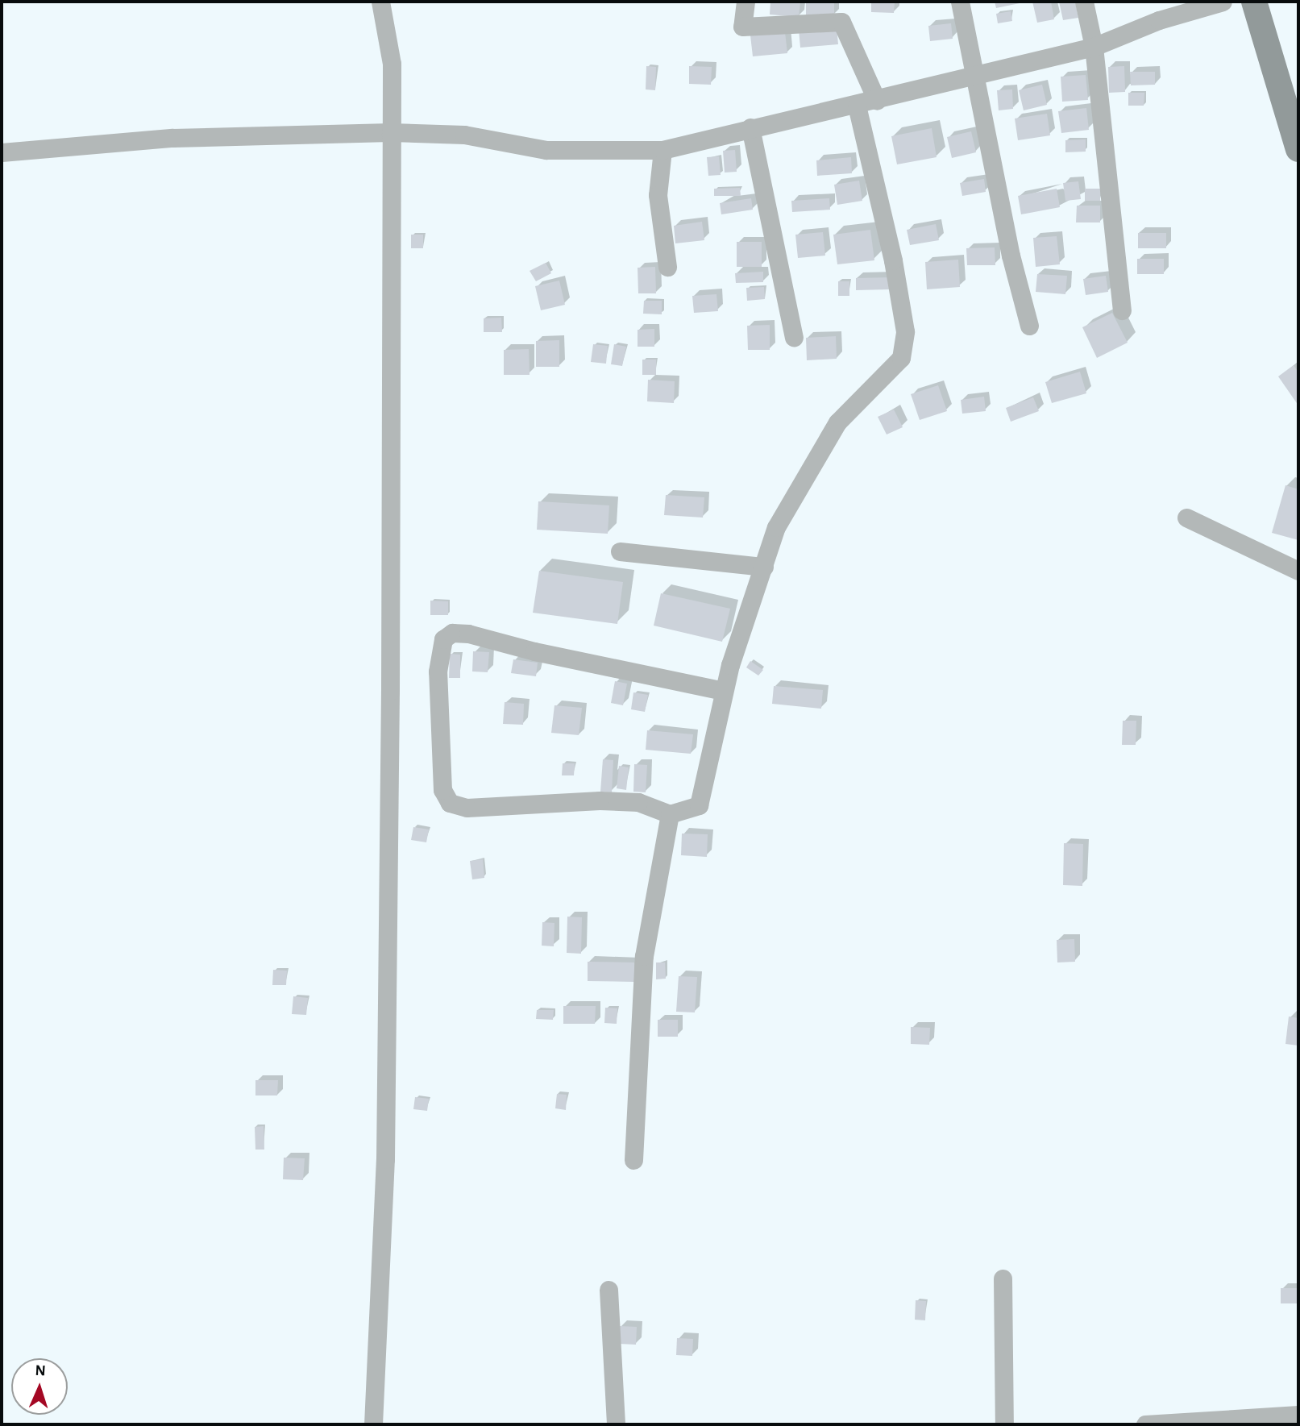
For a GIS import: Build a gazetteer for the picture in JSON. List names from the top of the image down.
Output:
{
  "north": "top"
}
